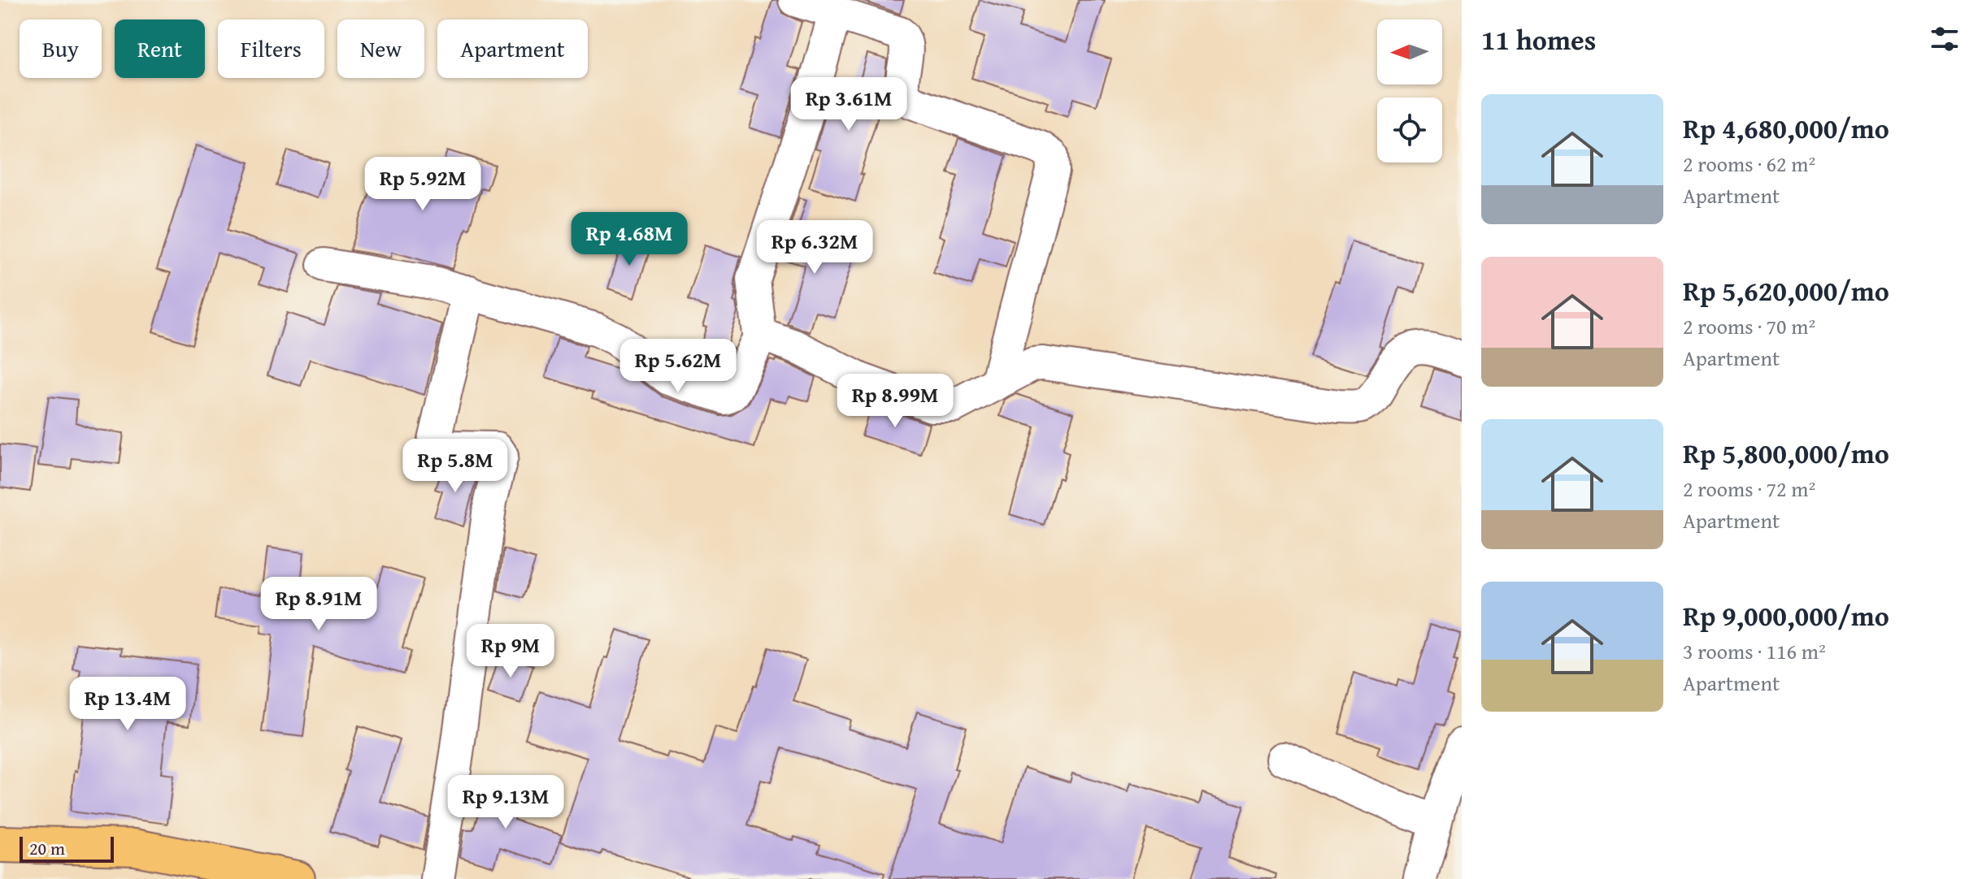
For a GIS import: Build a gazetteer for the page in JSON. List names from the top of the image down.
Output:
{
  "scale_bar": "20 m",
  "north": "left",
  "page": {
    "heading": "11 homes",
    "chip": [
      "Buy",
      "Rent",
      "Filters",
      "New",
      "Apartment"
    ],
    "price": [
      "Rp 3.61M",
      "Rp 5.92M",
      "Rp 4.68M",
      "Rp 6.32M",
      "Rp 5.62M",
      "Rp 8.99M",
      "Rp 5.8M",
      "Rp 8.91M",
      "Rp 9M",
      "Rp 13.4M",
      "Rp 9.13M"
    ],
    "list": [
      {
        "name": "Rp 4,680,000/mo",
        "note": "2 rooms · 62 m² · Apartment"
      },
      {
        "name": "Rp 5,620,000/mo",
        "note": "2 rooms · 70 m² · Apartment"
      },
      {
        "name": "Rp 5,800,000/mo",
        "note": "2 rooms · 72 m² · Apartment"
      },
      {
        "name": "Rp 9,000,000/mo",
        "note": "3 rooms · 116 m² · Apartment"
      }
    ],
    "scale": "20 m"
  }
}
